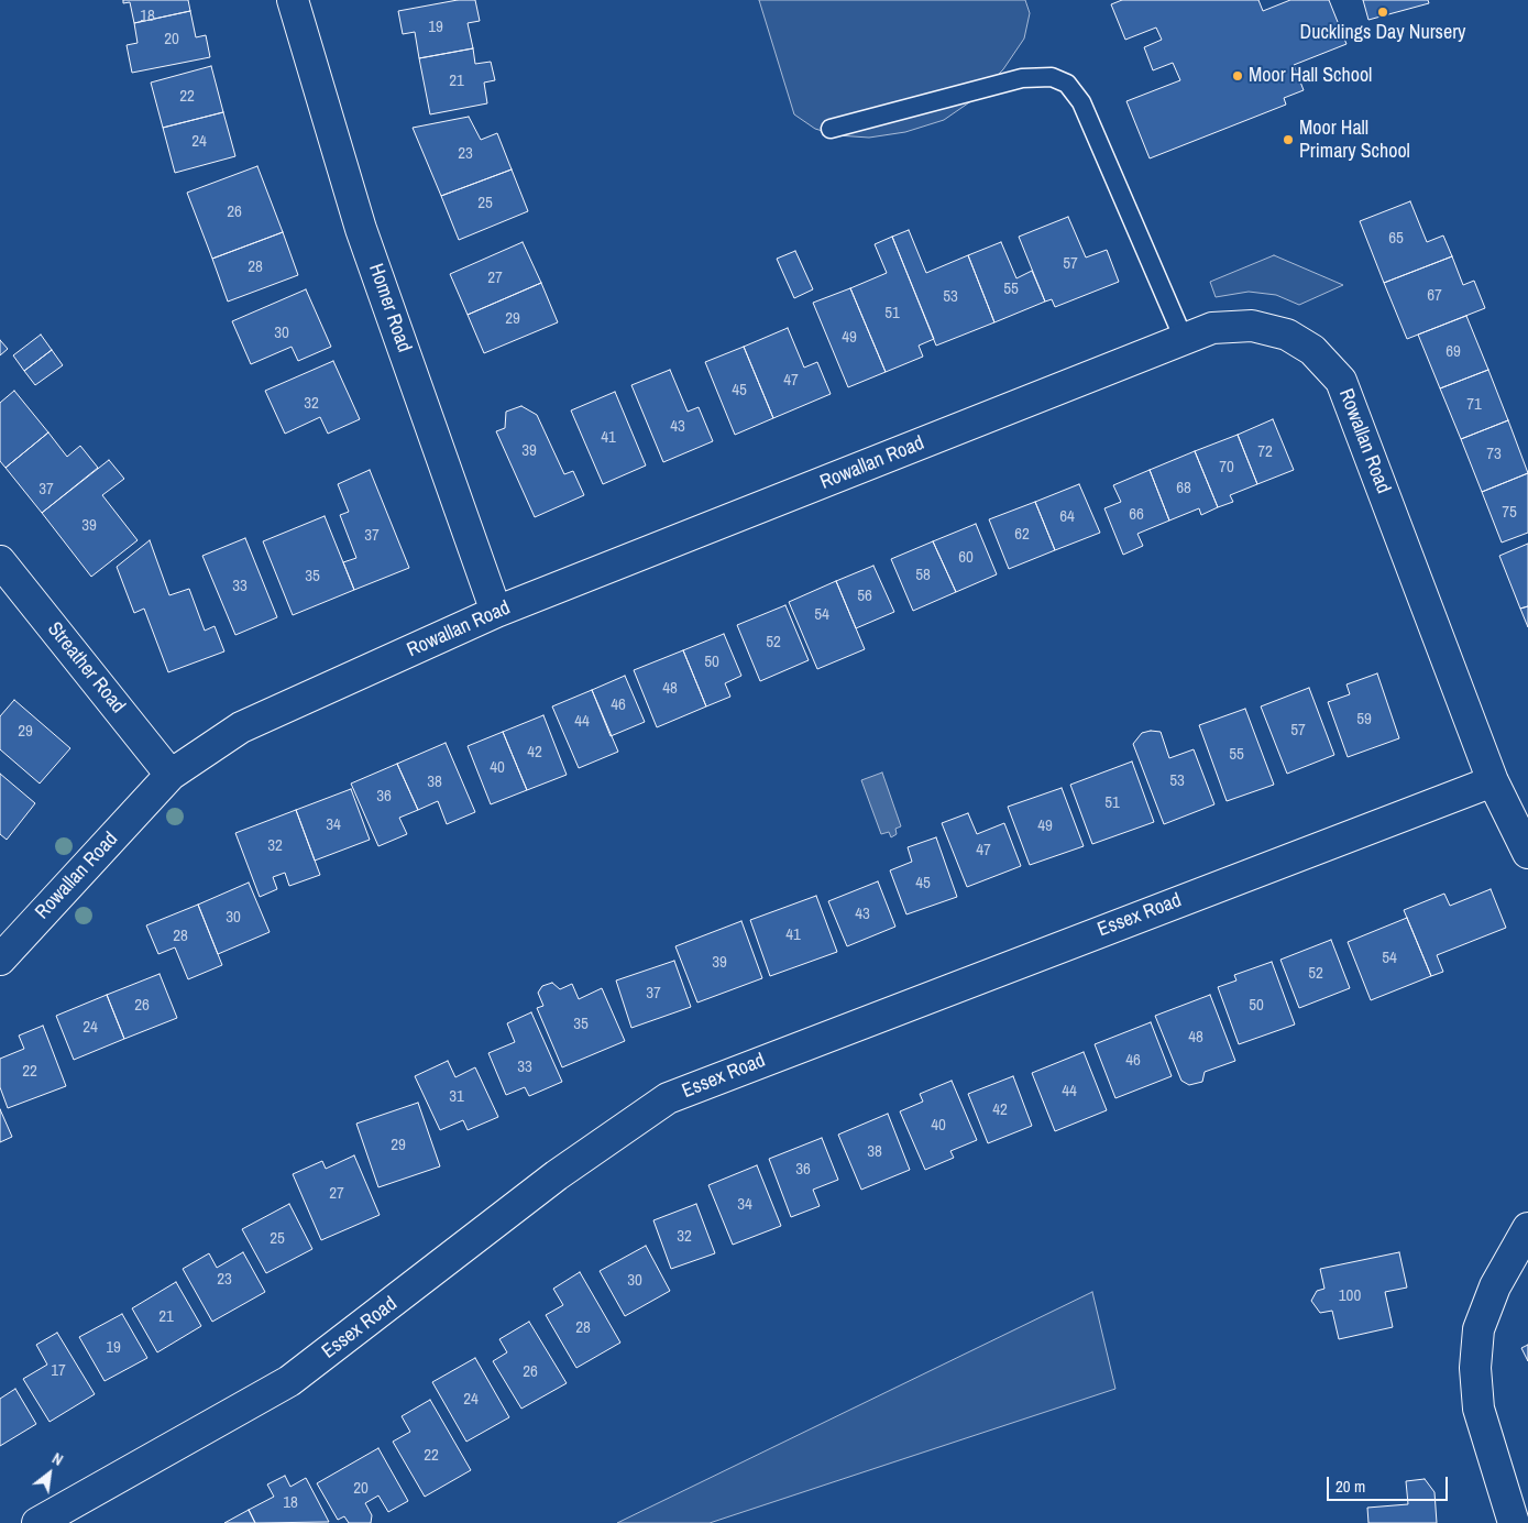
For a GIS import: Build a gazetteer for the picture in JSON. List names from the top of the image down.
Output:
{
  "streets": {
    "street": [
      "Homer Road",
      "Rowallan Road",
      "Streather Road",
      "Essex Road"
    ]
  },
  "crossings": [
    ["Homer Road", "Rowallan Road"],
    ["Rowallan Road", "Streather Road"],
    ["Rowallan Road", "Essex Road"]
  ],
  "places": ["Ducklings Day Nursery", "Moor Hall School", "Moor Hall Primary School"],
  "house_numbers": [
    "18",
    "19",
    "20",
    "21",
    "22",
    "24",
    "23",
    "25",
    "26",
    "65",
    "57",
    "28",
    "27",
    "55",
    "67",
    "53",
    "51",
    "29",
    "30",
    "49",
    "69",
    "47",
    "45",
    "32",
    "71",
    "43",
    "41",
    "39",
    "72",
    "73",
    "70",
    "68",
    "37",
    "75",
    "66",
    "64",
    "39",
    "62",
    "37",
    "60",
    "58",
    "35",
    "33",
    "56",
    "54",
    "52",
    "50",
    "48",
    "46",
    "59",
    "44",
    "57",
    "29",
    "42",
    "55",
    "40",
    "53",
    "38",
    "36",
    "51",
    "34",
    "49",
    "32",
    "47",
    "45",
    "43",
    "30",
    "41",
    "28",
    "54",
    "39",
    "52",
    "37",
    "26",
    "50",
    "35",
    "24",
    "48",
    "46",
    "33",
    "22",
    "44",
    "31",
    "42",
    "40",
    "29",
    "38",
    "36",
    "27",
    "34",
    "32",
    "25",
    "23",
    "30",
    "100",
    "21",
    "28",
    "19",
    "17",
    "26",
    "24",
    "22",
    "20",
    "18"
  ],
  "scale_bar": "20 m",
  "north": "top right"
}
